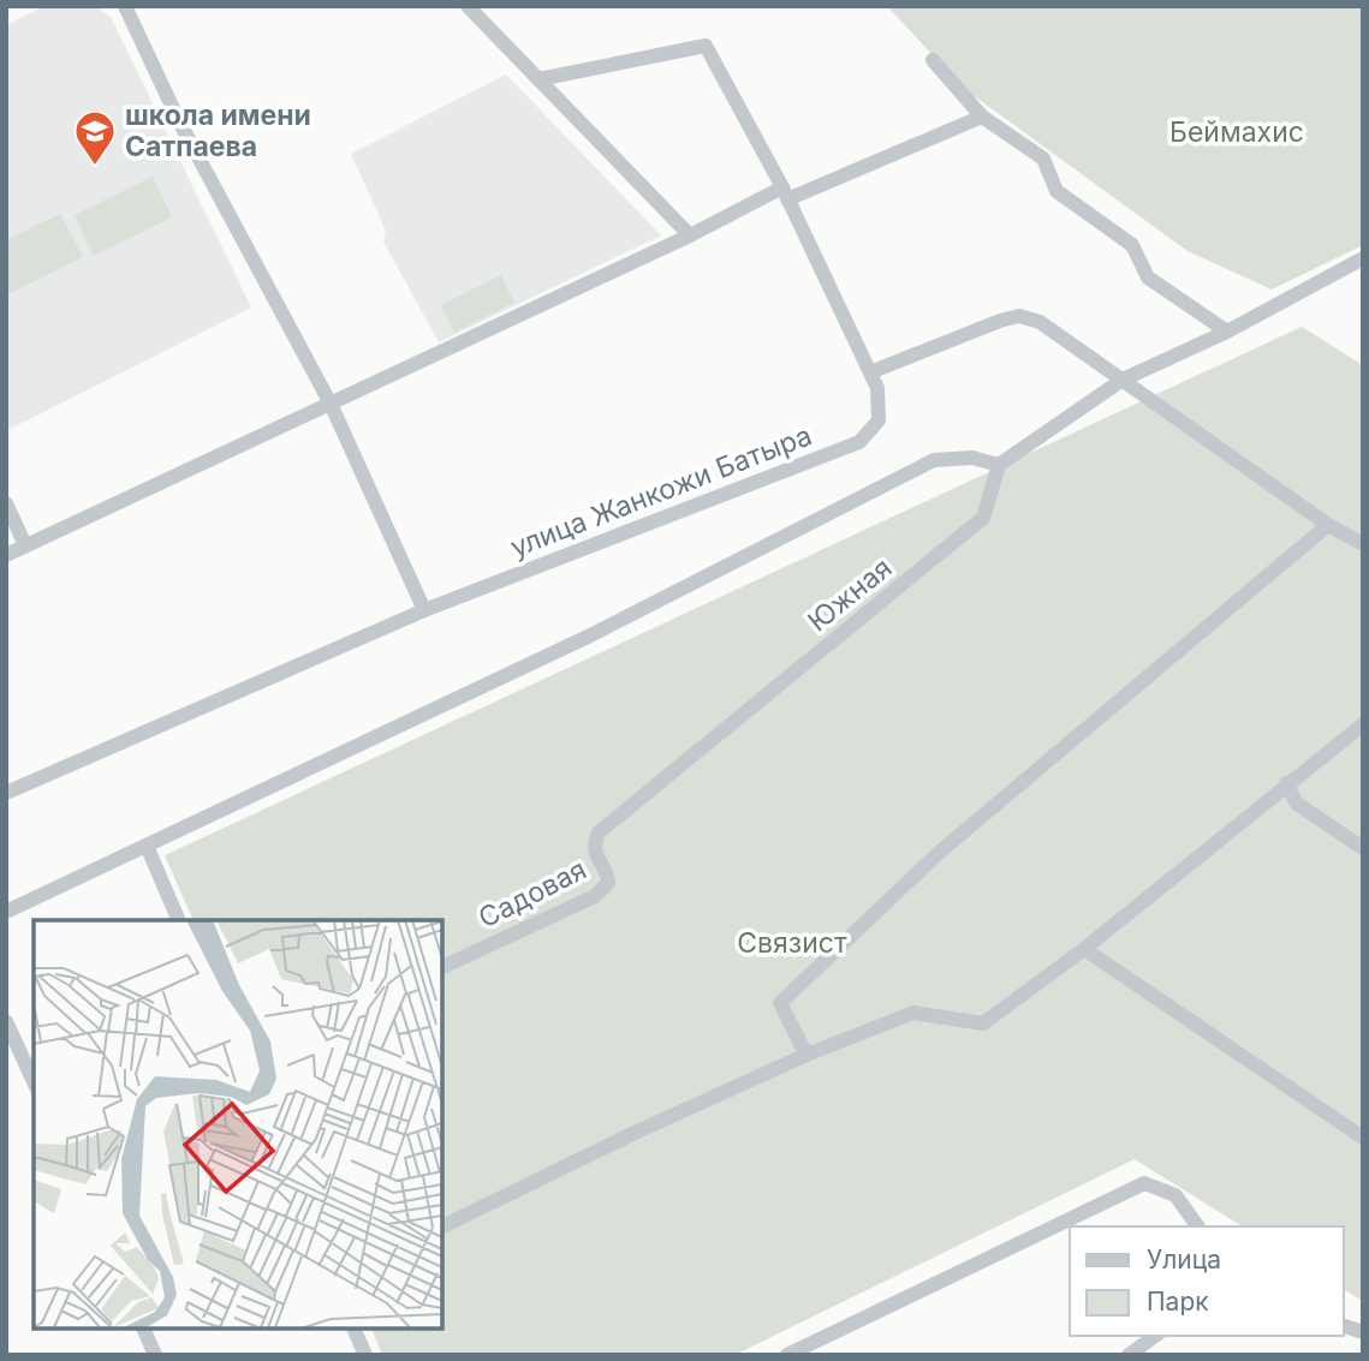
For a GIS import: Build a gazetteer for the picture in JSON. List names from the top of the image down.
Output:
{
  "streets": {
    "street": ["улица Жанкожи Батыра", "Южная", "Садовая"]
  },
  "crossings": [
    ["Южная", "Садовая"]
  ],
  "parks": ["Беймахис", "Связист"],
  "places": {
    "school or university": ["школа имени Сатпаева"]
  },
  "legend": ["Улица", "Парк"]
}
